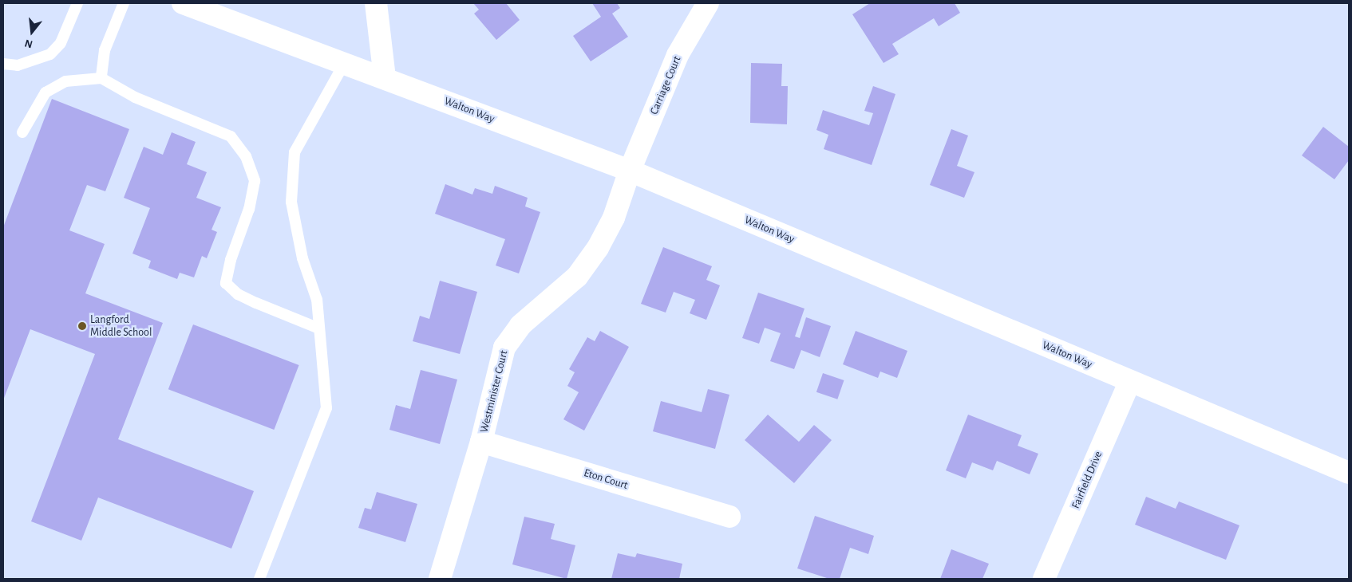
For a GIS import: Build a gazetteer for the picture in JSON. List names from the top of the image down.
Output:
{
  "streets": {
    "main road": [
      "Carriage Court",
      "Walton Way",
      "Westminister Court",
      "Eton Court",
      "Fairfield Drive"
    ]
  },
  "crossings": [
    ["Carriage Court", "Walton Way"],
    ["Carriage Court", "Westminister Court"],
    ["Walton Way", "Westminister Court"],
    ["Walton Way", "Fairfield Drive"],
    ["Westminister Court", "Eton Court"]
  ],
  "places": ["Langford Middle School"],
  "north": "bottom"
}
